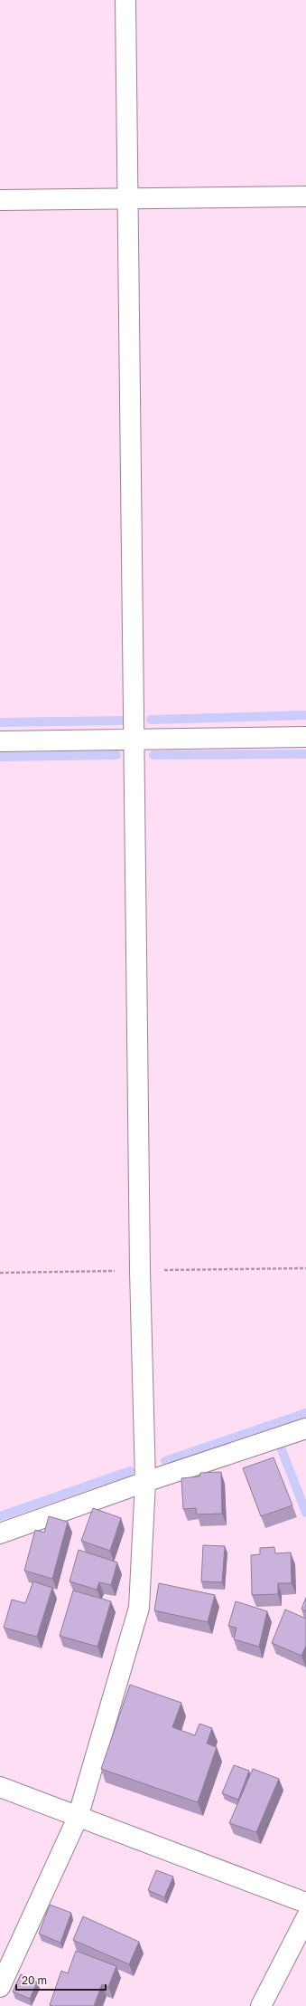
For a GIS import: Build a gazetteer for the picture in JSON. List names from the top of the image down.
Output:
{
  "scale_bar": "20 m"
}
